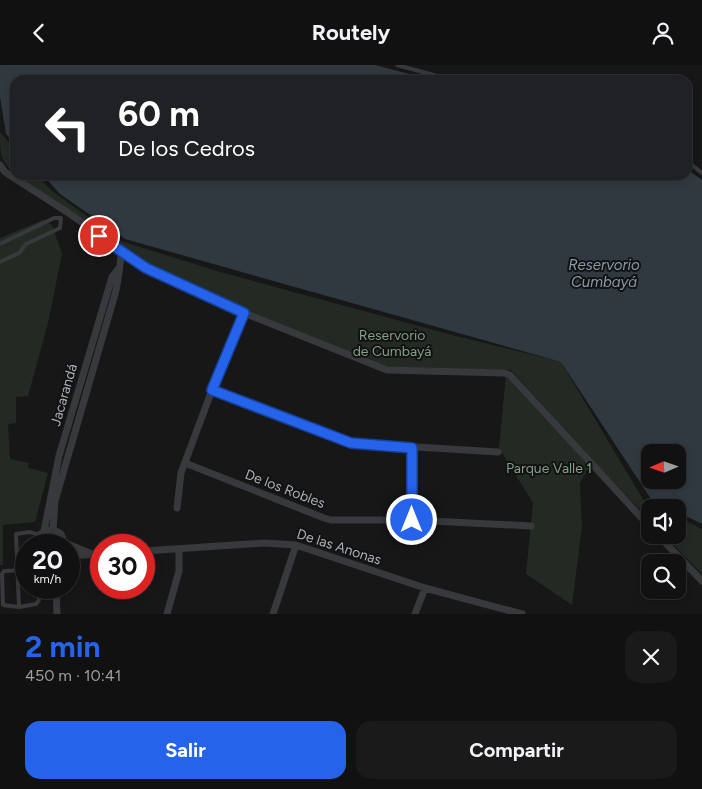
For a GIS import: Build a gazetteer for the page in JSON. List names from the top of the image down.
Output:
{
  "streets": {
    "street": ["Jacarandá", "De los Robles", "De las Anonas"]
  },
  "water": ["Reservorio Cumbayá"],
  "parks": ["Reservorio de Cumbayá", "Parque Valle 1"],
  "north": "left",
  "page": {
    "header": "Routely",
    "turn": ["60 m", "De los Cedros"],
    "speed": "20 km/h",
    "limit": "30",
    "heading": ["2 min", "450 m · 10:41"],
    "buttons": ["Salir", "Compartir"]
  }
}
